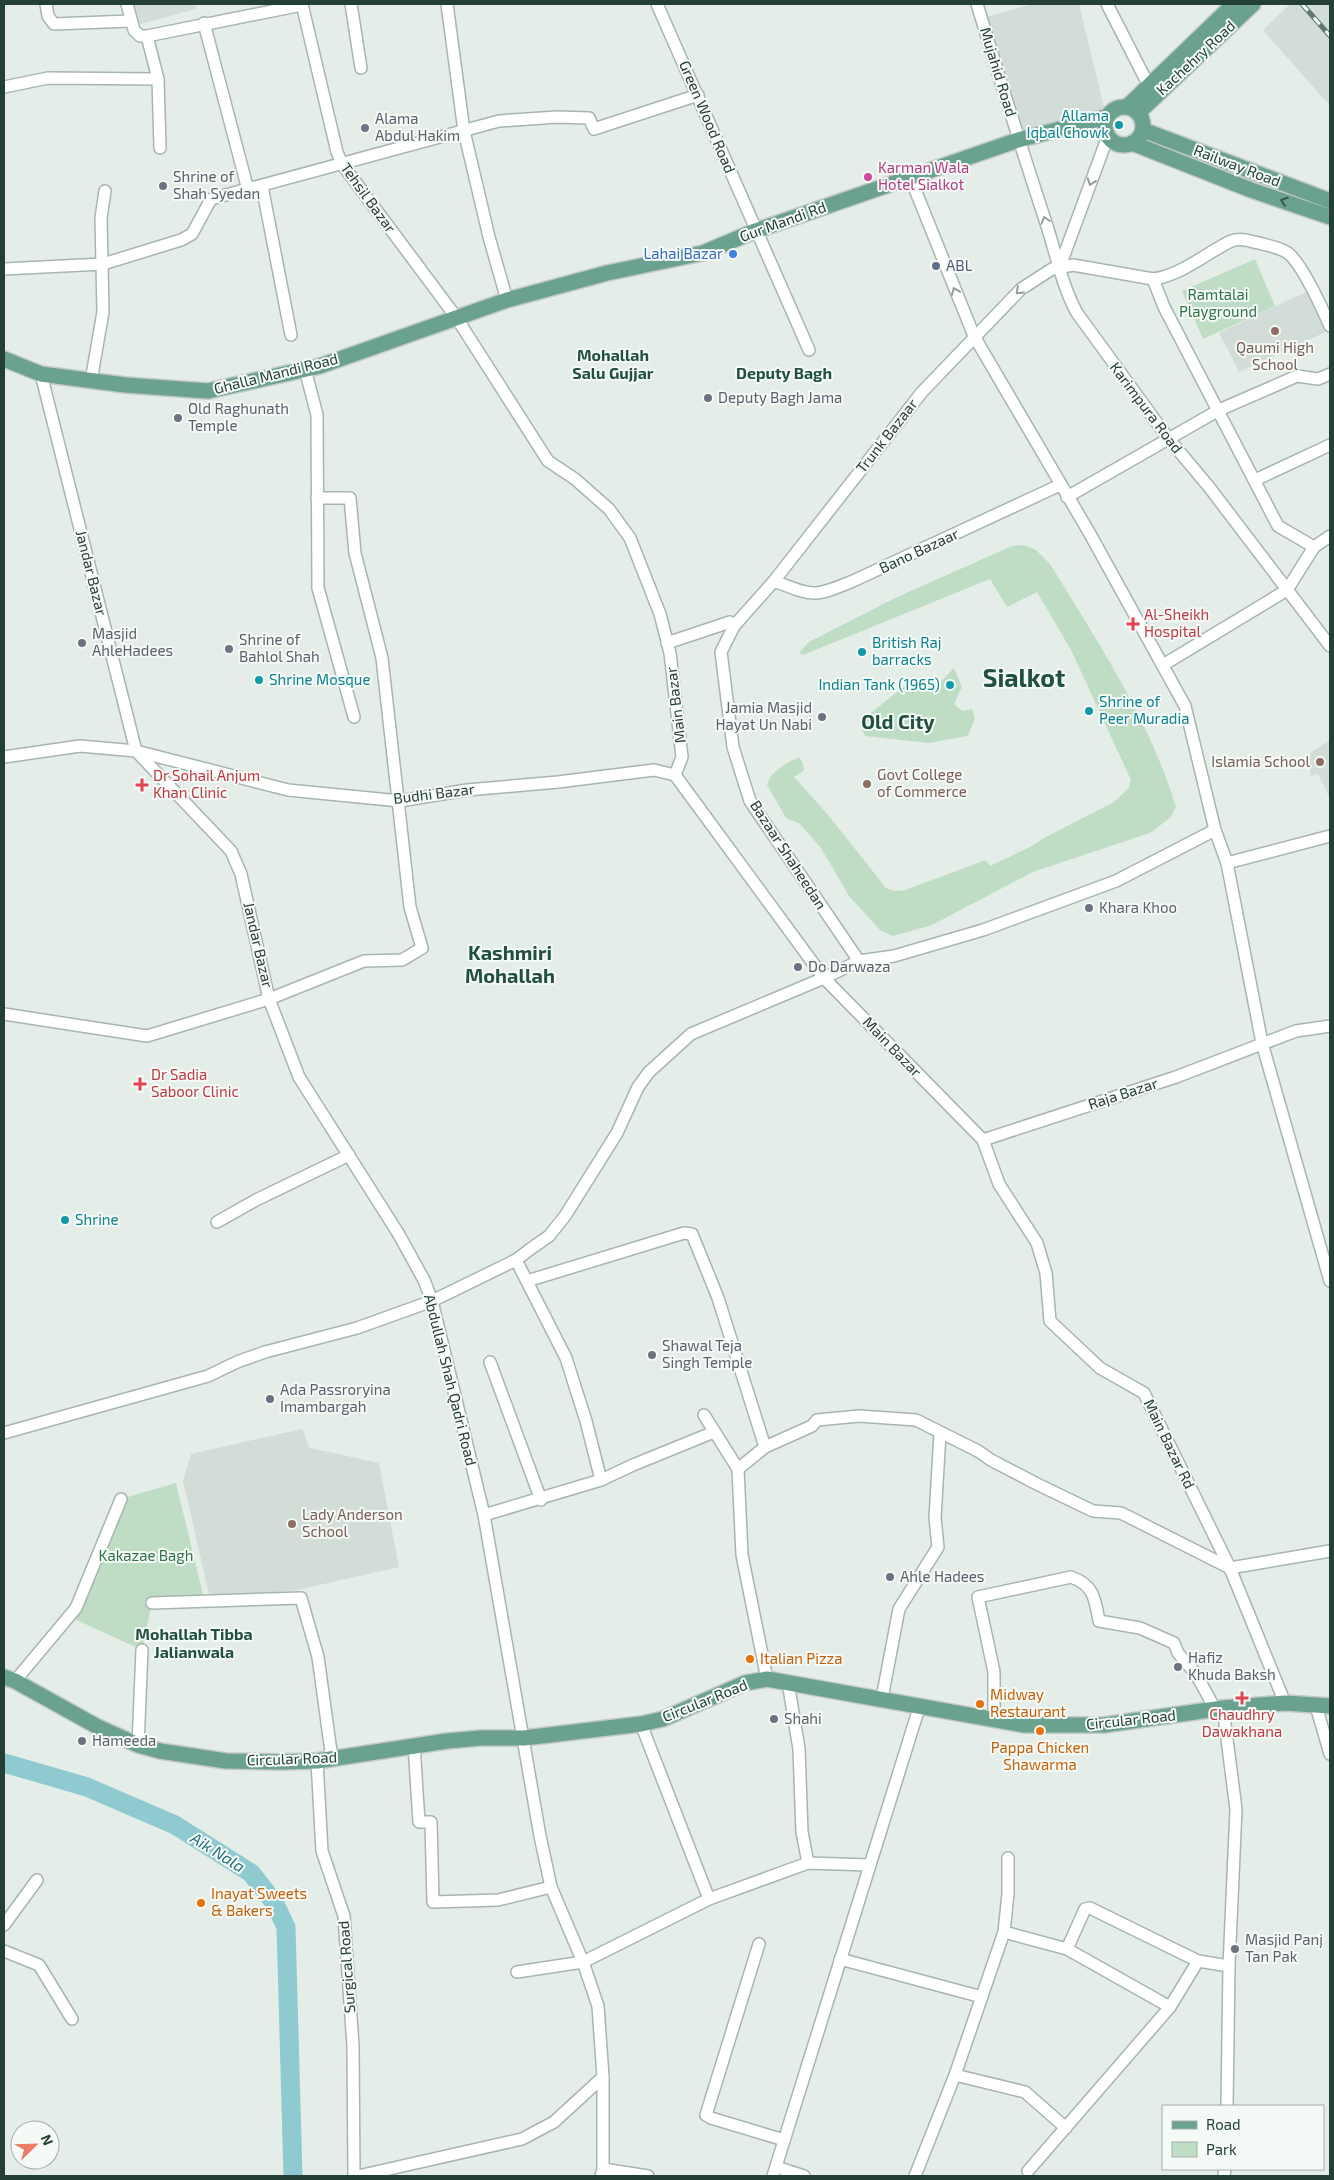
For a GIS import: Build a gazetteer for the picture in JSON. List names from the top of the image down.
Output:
{
  "streets": {
    "main road": [
      "Kachehry Road",
      "Railway Road",
      "Gur Mandi Rd",
      "Ghalla Mandi Road",
      "Circular Road"
    ],
    "street": [
      "Mujahid Road",
      "Green Wood Road",
      "Tehsil Bazar",
      "Karimpura Road",
      "Trunk Bazaar",
      "Bano Bazaar",
      "Jandar Bazar",
      "Main Bazar",
      "Budhi Bazar",
      "Bazaar Shaheedan",
      "Raja Bazar",
      "Abdullah Shah Qadri Road",
      "Main Bazar Rd",
      "Surgical Road"
    ]
  },
  "crossings": [
    ["Kachehry Road", "Railway Road"],
    ["Kachehry Road", "Gur Mandi Rd"],
    ["Mujahid Road", "Gur Mandi Rd"],
    ["Mujahid Road", "Karimpura Road"],
    ["Green Wood Road", "Gur Mandi Rd"],
    ["Railway Road", "Gur Mandi Rd"],
    ["Tehsil Bazar", "Gur Mandi Rd"],
    ["Tehsil Bazar", "Ghalla Mandi Road"],
    ["Tehsil Bazar", "Main Bazar"],
    ["Gur Mandi Rd", "Ghalla Mandi Road"],
    ["Gur Mandi Rd", "Karimpura Road"],
    ["Gur Mandi Rd", "Main Bazar"],
    ["Ghalla Mandi Road", "Jandar Bazar"],
    ["Ghalla Mandi Road", "Main Bazar"],
    ["Karimpura Road", "Trunk Bazaar"],
    ["Trunk Bazaar", "Bano Bazaar"],
    ["Trunk Bazaar", "Bazaar Shaheedan"],
    ["Jandar Bazar", "Budhi Bazar"],
    ["Jandar Bazar", "Abdullah Shah Qadri Road"],
    ["Main Bazar", "Budhi Bazar"],
    ["Main Bazar", "Raja Bazar"],
    ["Main Bazar", "Main Bazar Rd"],
    ["Raja Bazar", "Main Bazar Rd"],
    ["Abdullah Shah Qadri Road", "Circular Road"],
    ["Main Bazar Rd", "Circular Road"],
    ["Circular Road", "Surgical Road"]
  ],
  "districts": [
    "Mohallah Salu Gujjar",
    "Deputy Bagh",
    "Sialkot",
    "Old City",
    "Kashmiri Mohallah",
    "Mohallah Tibba Jalianwala"
  ],
  "water": ["Aik Nala"],
  "parks": ["Ramtalai Playground", "Kakazae Bagh"],
  "places": {
    "other": [
      "Allama Iqbal Chowk",
      "Alama Abdul Hakim",
      "Karman Wala Hotel Sialkot",
      "Shrine of Shah Syedan",
      "Lahai Bazar",
      "ABL",
      "Qaumi High School",
      "Deputy Bagh Jama",
      "Old Raghunath Temple",
      "Masjid AhleHadees",
      "Shrine of Bahlol Shah",
      "British Raj barracks",
      "Shrine Mosque",
      "Indian Tank (1965)",
      "Shrine of Peer Muradia",
      "Jamia Masjid Hayat Un Nabi",
      "Islamia School",
      "Govt College of Commerce",
      "Khara Khoo",
      "Do Darwaza",
      "Shrine",
      "Shawal Teja Singh Temple",
      "Ada Passroryina Imambargah",
      "Lady Anderson School",
      "Ahle Hadees",
      "Italian Pizza",
      "Hafiz Khuda Baksh",
      "Midway Restaurant",
      "Shahi",
      "Pappa Chicken Shawarma",
      "Hameeda",
      "Inayat Sweets & Bakers",
      "Masjid Panj Tan Pak"
    ],
    "health": [
      "Al-Sheikh Hospital",
      "Dr Sohail Anjum Khan Clinic",
      "Dr Sadia Saboor Clinic",
      "Chaudhry Dawakhana"
    ]
  },
  "legend": ["Road", "Park"],
  "north": "top right"
}
